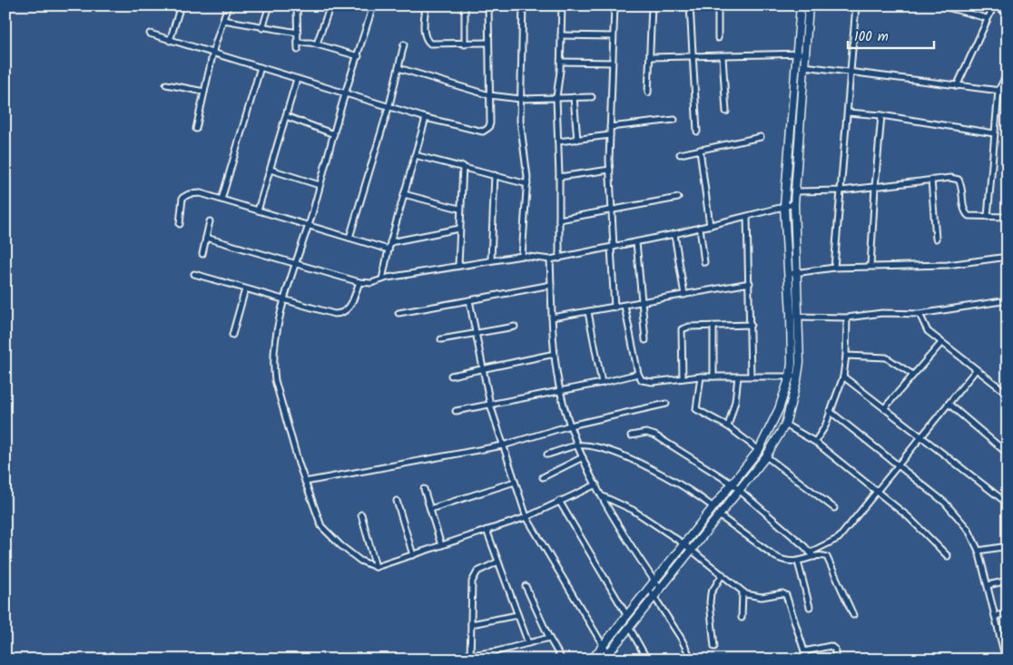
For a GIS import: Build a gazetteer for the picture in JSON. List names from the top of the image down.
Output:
{
  "scale_bar": "100 m"
}
